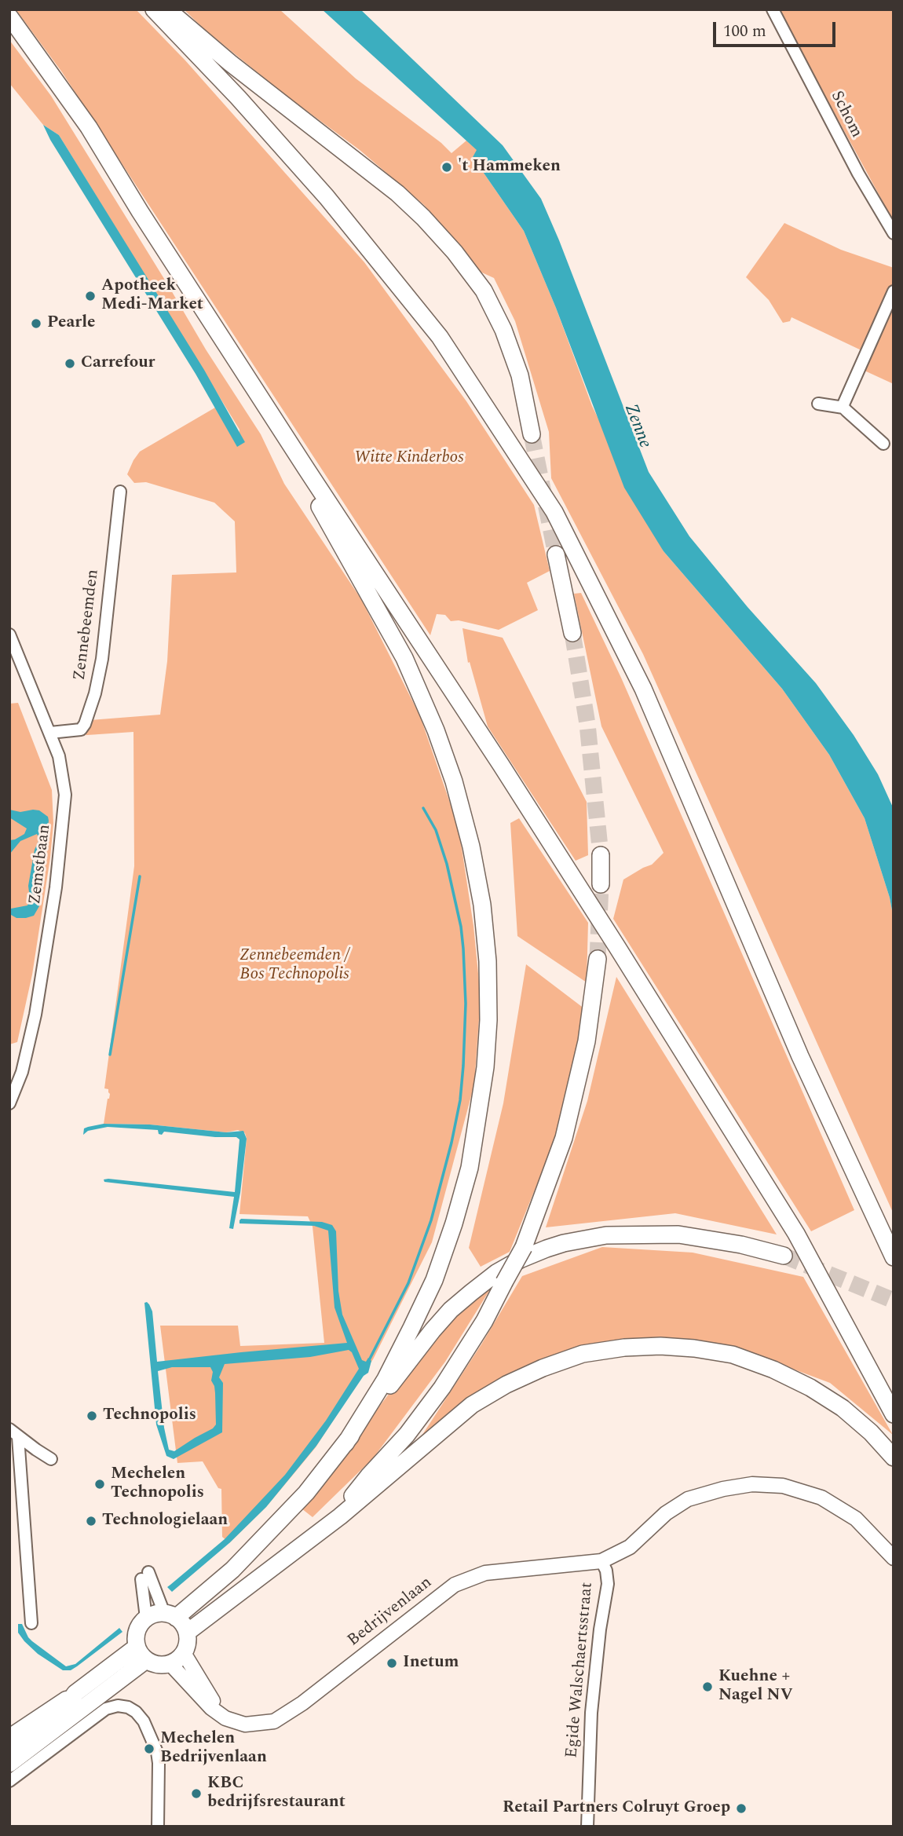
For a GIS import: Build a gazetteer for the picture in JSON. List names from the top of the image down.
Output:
{
  "streets": {
    "main road": ["Bedrijvenlaan", "Egide Walschaertsstraat"],
    "street": ["Schom", "Zennebeemden", "Zemstbaan"]
  },
  "crossings": [
    ["Zennebeemden", "Zemstbaan"],
    ["Bedrijvenlaan", "Egide Walschaertsstraat"]
  ],
  "water": ["Zenne"],
  "parks": ["Witte Kinderbos", "Zennebeemden / Bos Technopolis"],
  "places": [
    "'t Hammeken",
    "Apotheek Medi-Market",
    "Pearle",
    "Carrefour",
    "Technopolis",
    "Mechelen Technopolis",
    "Technologielaan",
    "Inetum",
    "Kuehne + Nagel NV",
    "Mechelen Bedrijvenlaan",
    "KBC bedrijfsrestaurant",
    "Retail Partners Colruyt Groep"
  ],
  "scale_bar": "100 m"
}
